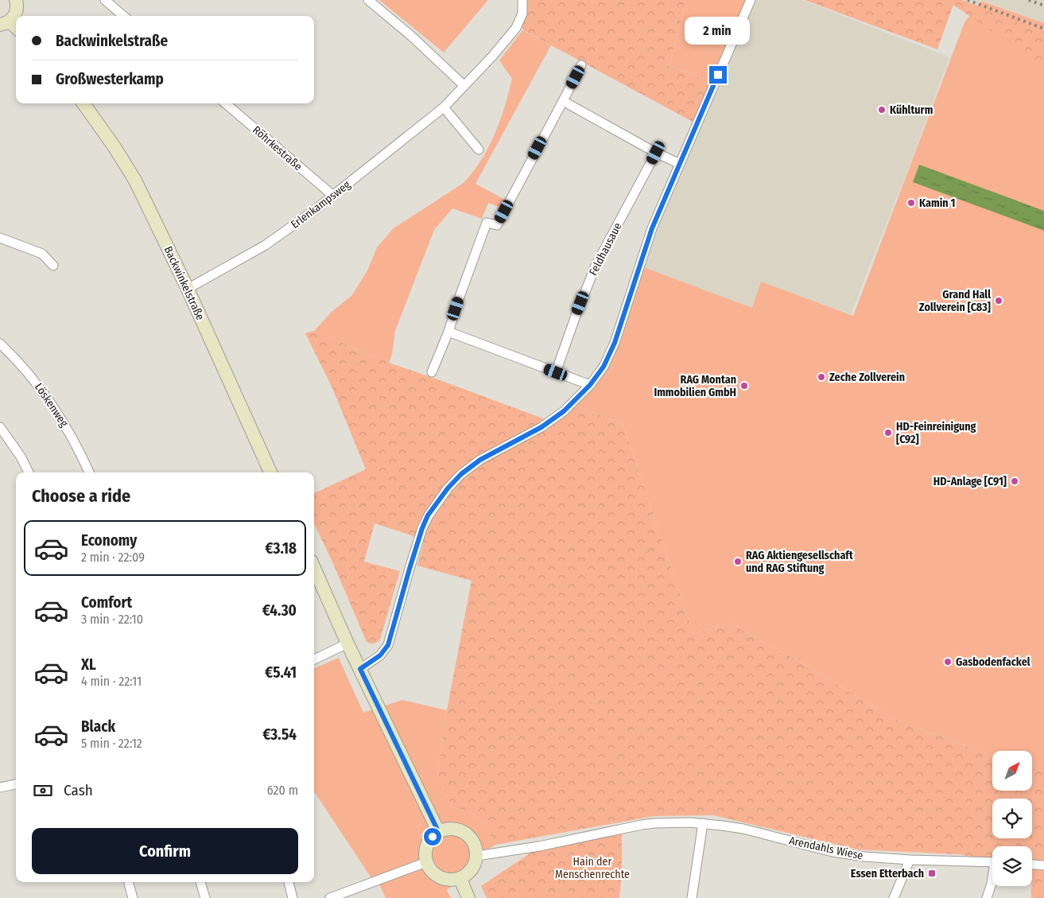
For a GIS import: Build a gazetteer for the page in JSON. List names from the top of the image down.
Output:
{
  "streets": {
    "main road": ["Backwinkelstraße"],
    "street": [
      "Röhrkestraße",
      "Erlenkampsweg",
      "Feldhausaue",
      "Löskenweg",
      "Arendahls Wiese"
    ]
  },
  "crossings": [
    ["Röhrkestraße", "Erlenkampsweg"],
    ["Erlenkampsweg", "Backwinkelstraße"]
  ],
  "parks": ["Hain der Menschenrechte"],
  "places": {
    "other": [
      "Kühlturm",
      "Kamin 1",
      "Grand Hall Zollverein [C83]",
      "Zeche Zollverein",
      "RAG Montan Immobilien GmbH",
      "HD-Feinreinigung [C92]",
      "HD-Anlage [C91]",
      "RAG Aktiengesellschaft und RAG Stiftung",
      "Gasbodenfackel"
    ],
    "transit": ["Essen Etterbach"]
  },
  "north": "top right",
  "page": {
    "banner": ["Backwinkelstraße", "Großwesterkamp"],
    "bubble": "2 min",
    "heading": "Choose a ride",
    "list": [
      {
        "name": "Economy",
        "note": "2 min · 22:09",
        "value": "€3.18"
      },
      {
        "name": "Comfort",
        "note": "3 min · 22:10",
        "value": "€4.30"
      },
      {
        "name": "XL",
        "note": "4 min · 22:11",
        "value": "€5.41"
      },
      {
        "name": "Black",
        "note": "5 min · 22:12",
        "value": "€3.54"
      }
    ],
    "pay": ["Cash", "620 m"],
    "buttons": "Confirm"
  }
}
